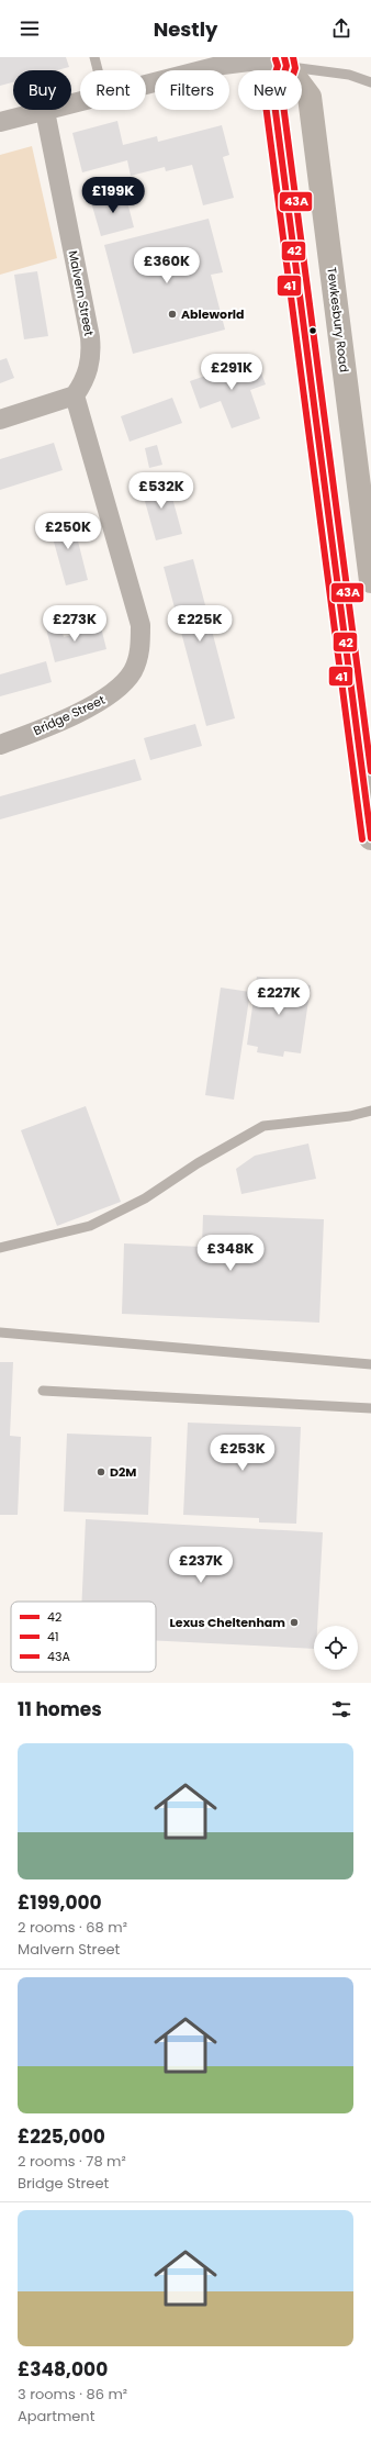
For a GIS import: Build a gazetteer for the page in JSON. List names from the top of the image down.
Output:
{
  "streets": {
    "highway": ["Tewkesbury Road"],
    "street": ["Malvern Street", "Bridge Street"]
  },
  "crossings": [
    ["Malvern Street", "Bridge Street"]
  ],
  "places": ["Ableworld", "D2M", "Lexus Cheltenham"],
  "lines": ["transit line 42", "transit line 43A", "transit line 41"],
  "legend": ["42", "41", "43A"],
  "page": {
    "header": "Nestly",
    "chip": [
      "Buy",
      "Rent",
      "Filters",
      "New"
    ],
    "price": [
      "£199K",
      "£360K",
      "£291K",
      "£532K",
      "£250K",
      "£273K",
      "£225K",
      "£227K",
      "£348K",
      "£253K",
      "£237K"
    ],
    "heading": "11 homes",
    "list": [
      {
        "name": "£199,000",
        "note": "2 rooms · 68 m² · Malvern Street"
      },
      {
        "name": "£225,000",
        "note": "2 rooms · 78 m² · Bridge Street"
      },
      {
        "name": "£348,000",
        "note": "3 rooms · 86 m² · Apartment"
      }
    ]
  }
}
